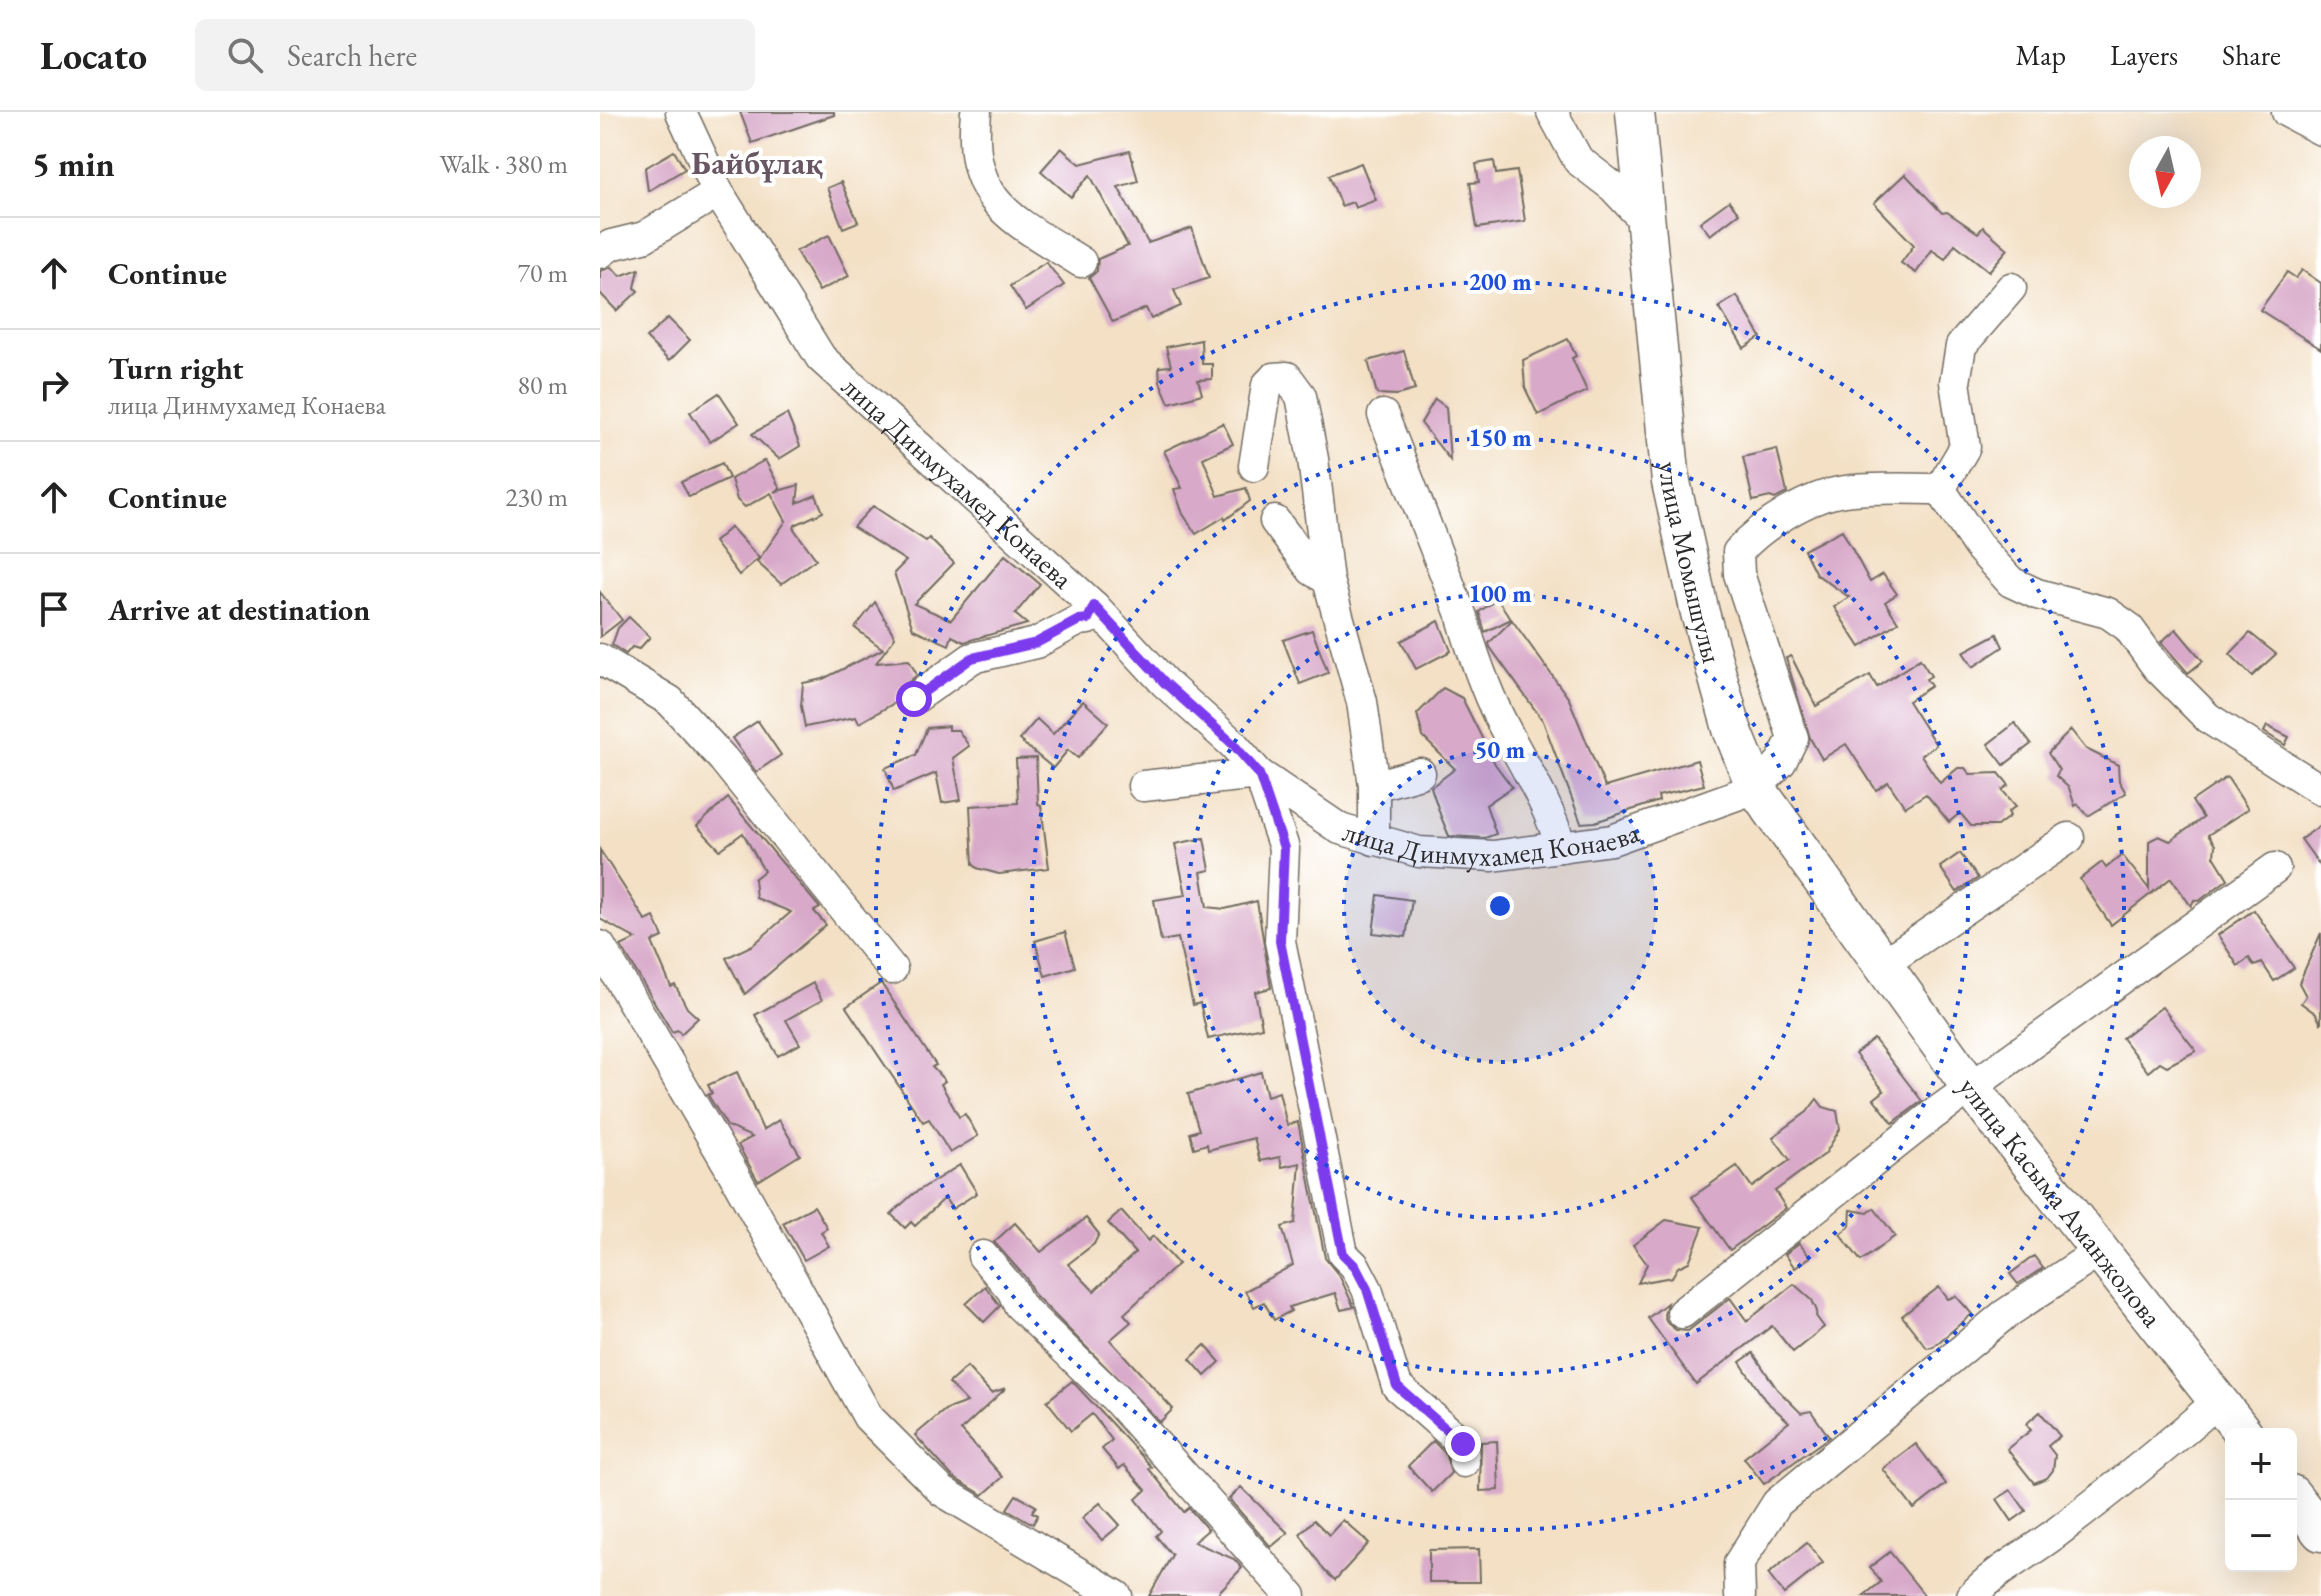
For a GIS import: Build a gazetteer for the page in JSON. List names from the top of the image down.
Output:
{
  "streets": {
    "main road": ["улица Момышулы", "улица Касыма Аманжолова"],
    "street": ["лица Динмухамед Конаева"]
  },
  "crossings": [
    ["лица Динмухамед Конаева", "улица Момышулы"],
    ["улица Момышулы", "улица Касыма Аманжолова"]
  ],
  "districts": ["Байбұлақ"],
  "north": "bottom",
  "page": {
    "header": "Locato",
    "search": "Search here",
    "nav": ["Map", "Layers", "Share"],
    "heading": ["5 min", "Walk · 380 m"],
    "list": [
      ["Continue", "70 m"],
      ["Turn right", "лица Динмухамед Конаева", "80 m"],
      ["Continue", "230 m"],
      "Arrive at destination"
    ],
    "map_buttons": ["+", "−"]
  },
  "rings": [
    "200 m",
    "150 m",
    "100 m",
    "50 m"
  ]
}
